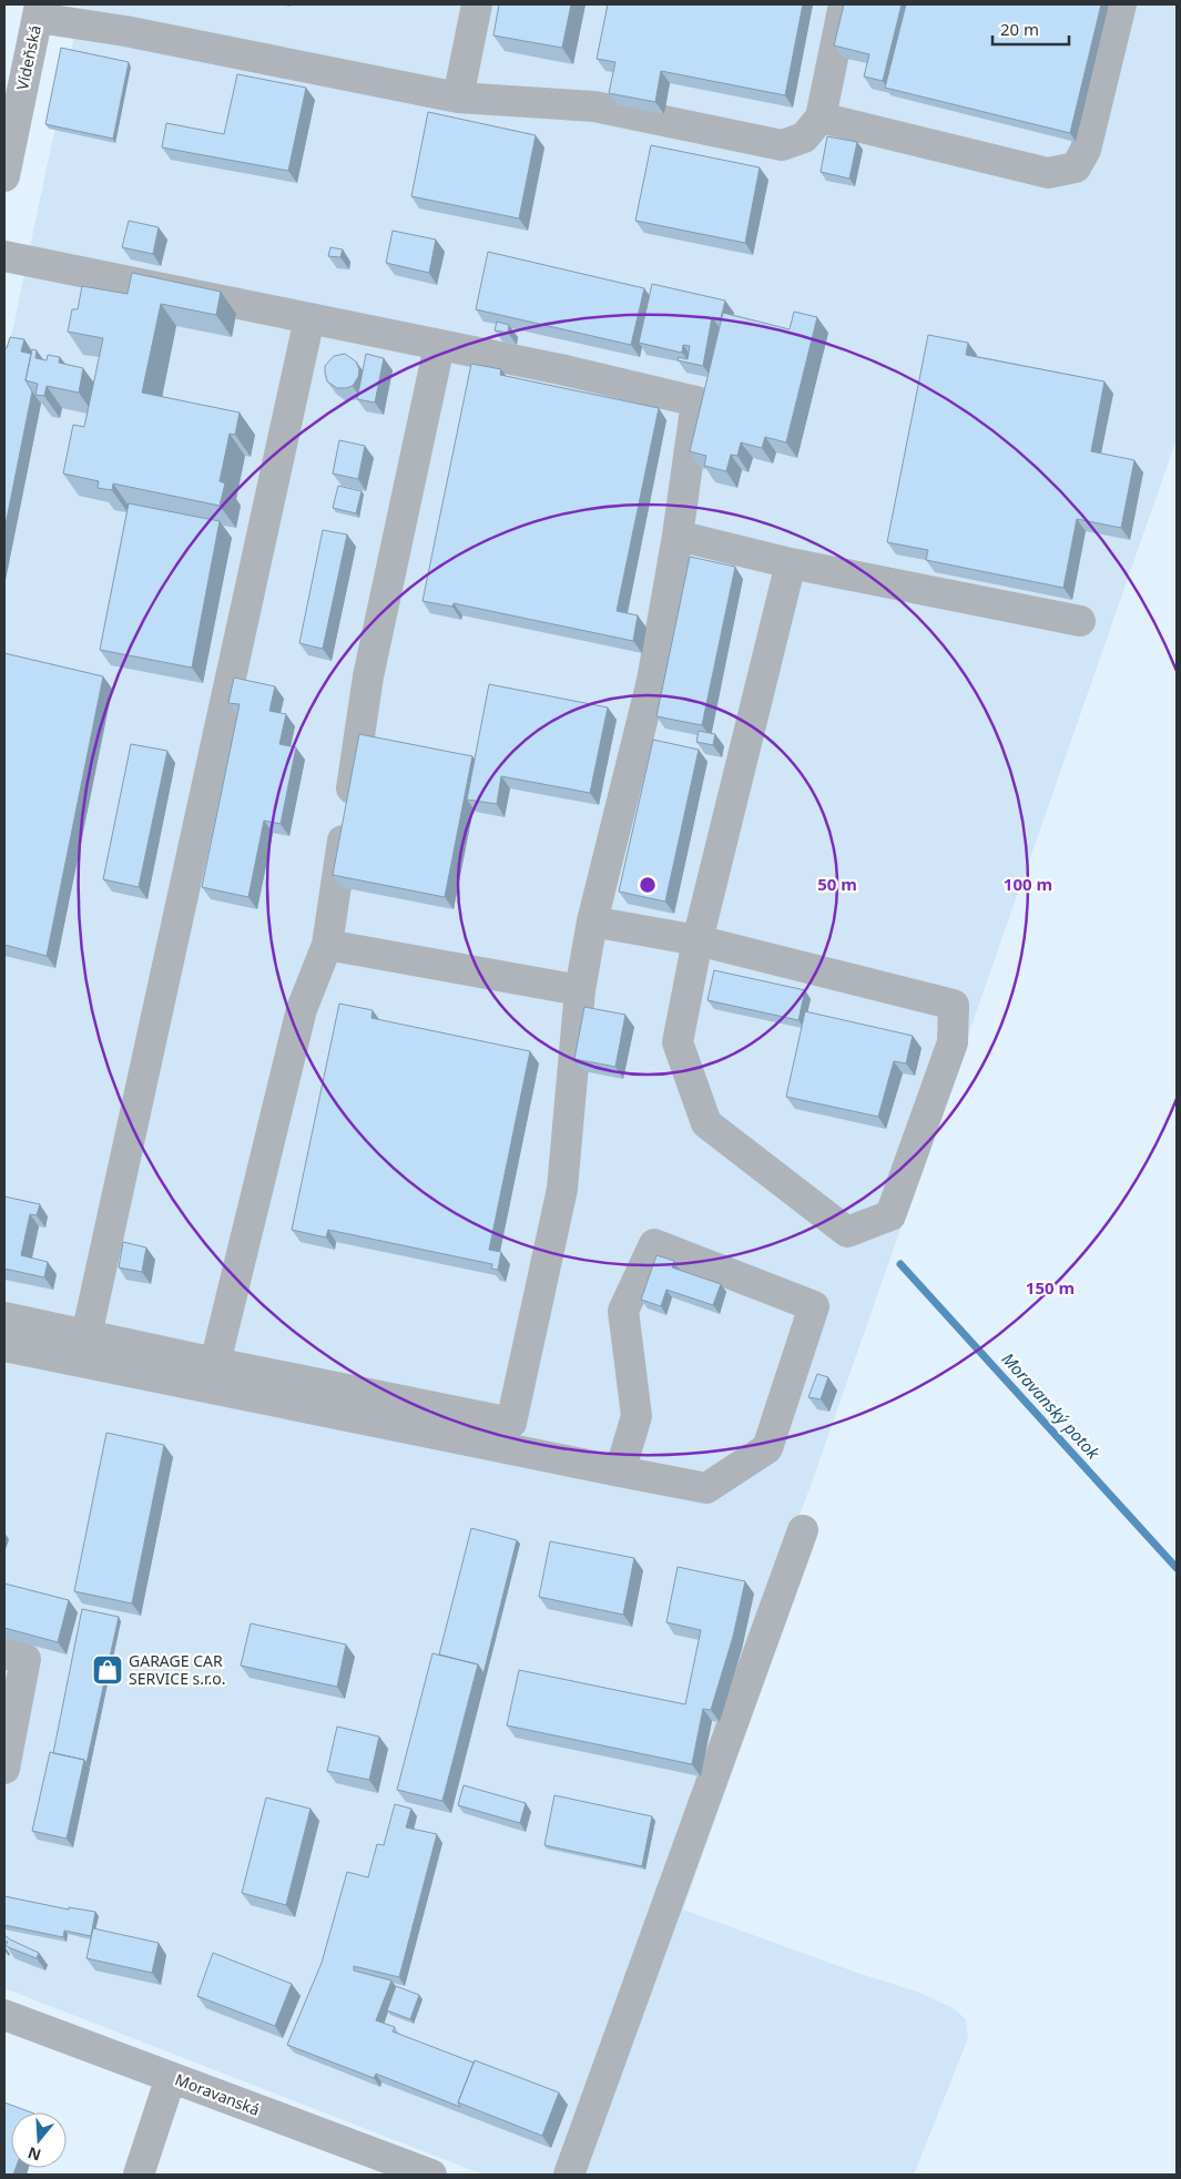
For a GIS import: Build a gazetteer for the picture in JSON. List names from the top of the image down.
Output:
{
  "streets": {
    "street": ["Vídeňská", "Moravanská"]
  },
  "water": ["Moravanský potok"],
  "places": {
    "shop": ["GARAGE CAR SERVICE s.r.o."]
  },
  "scale_bar": "20 m",
  "north": "bottom",
  "rings": ["50 m", "100 m", "150 m"]
}
